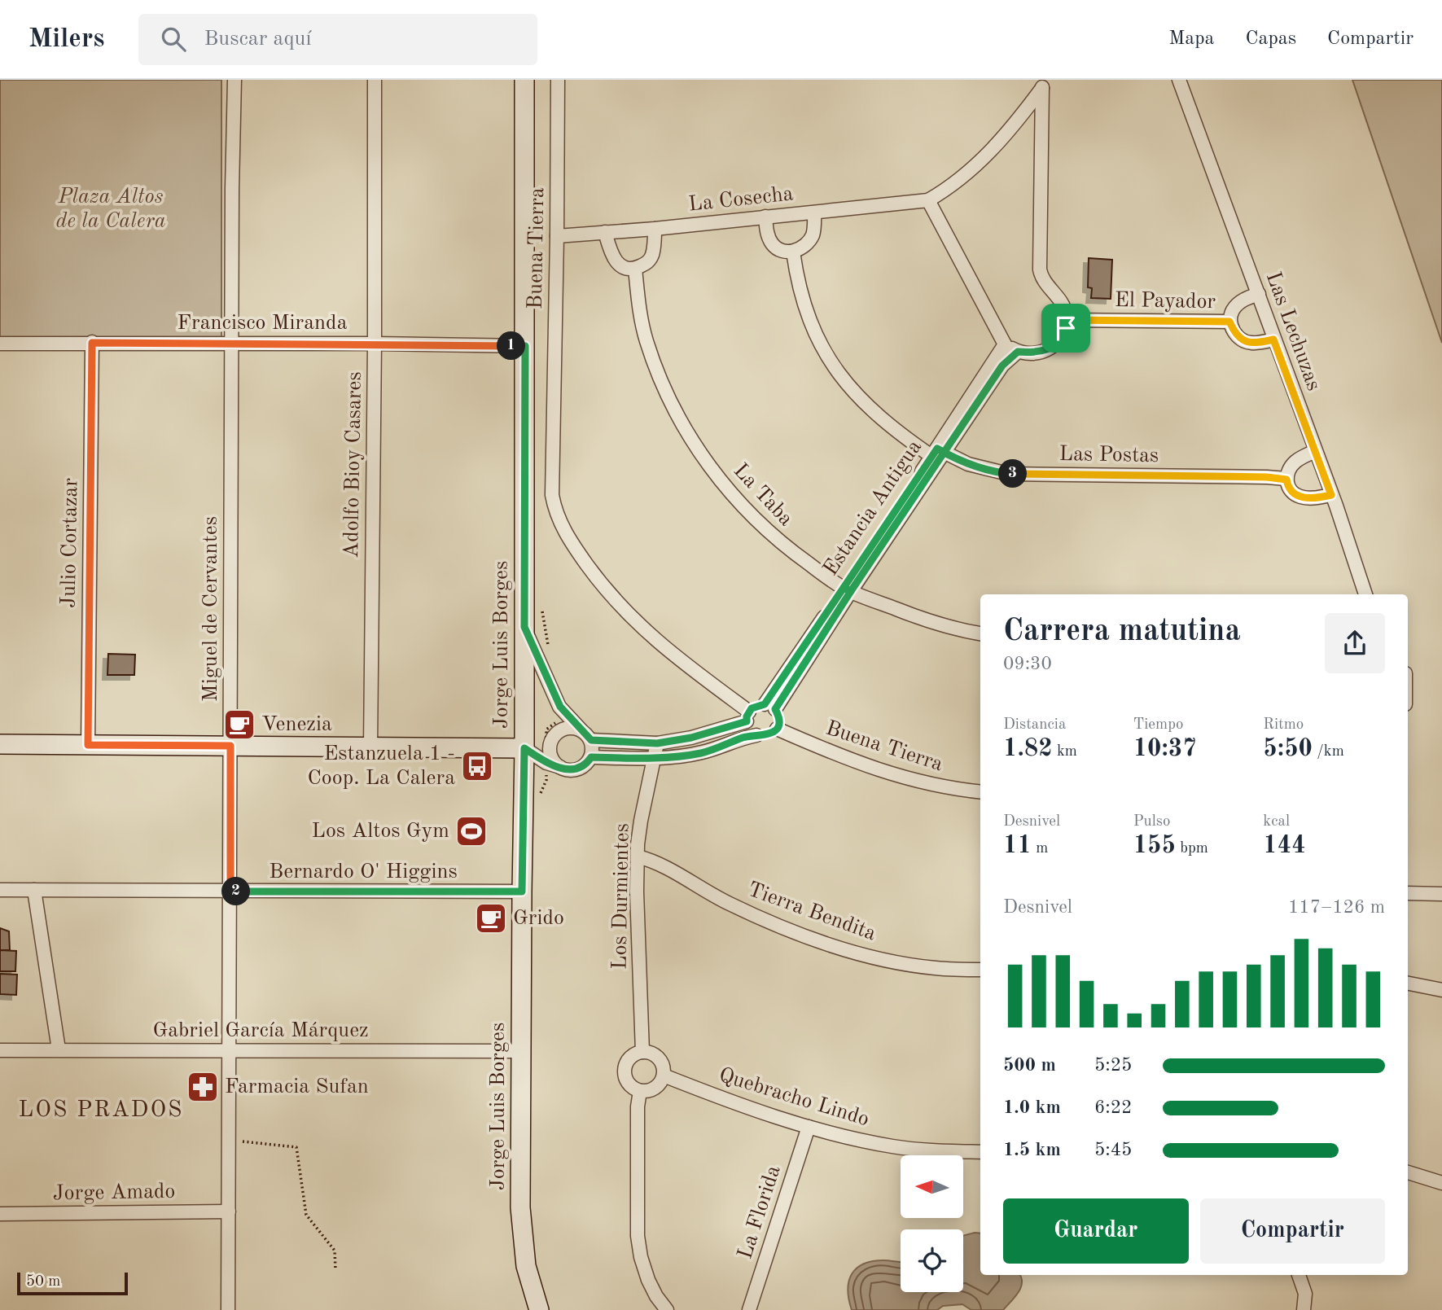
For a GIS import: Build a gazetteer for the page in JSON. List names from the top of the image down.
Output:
{
  "streets": {
    "street": [
      "La Cosecha",
      "Buena Tierra",
      "El Payador",
      "Francisco Miranda",
      "Las Lechuzas",
      "Las Postas",
      "Adolfo Bioy Casares",
      "La Taba",
      "Estancia Antigua",
      "Julio Cortazar",
      "Miguel de Cervantes",
      "Jorge Luis Borges",
      "Bernardo O' Higgins",
      "Los Durmientes",
      "Tierra Bendita",
      "Gabriel García Márquez",
      "Quebracho Lindo",
      "Jorge Amado",
      "La Florida"
    ]
  },
  "crossings": [
    ["La Cosecha", "Buena Tierra"],
    ["Buena Tierra", "Estancia Antigua"],
    ["El Payador", "Las Lechuzas"],
    ["Francisco Miranda", "Adolfo Bioy Casares"],
    ["Francisco Miranda", "Julio Cortazar"],
    ["Francisco Miranda", "Miguel de Cervantes"],
    ["Francisco Miranda", "Jorge Luis Borges"],
    ["Las Postas", "Estancia Antigua"],
    ["La Taba", "Estancia Antigua"],
    ["Miguel de Cervantes", "Bernardo O' Higgins"],
    ["Miguel de Cervantes", "Gabriel García Márquez"],
    ["Miguel de Cervantes", "Jorge Amado"],
    ["Jorge Luis Borges", "Bernardo O' Higgins"],
    ["Jorge Luis Borges", "Gabriel García Márquez"],
    ["Los Durmientes", "Tierra Bendita"],
    ["Los Durmientes", "Quebracho Lindo"],
    ["Quebracho Lindo", "La Florida"]
  ],
  "districts": ["LOS PRADOS"],
  "parks": ["Plaza Altos de la Calera"],
  "places": {
    "cafe": ["Venezia", "Grido"],
    "bus stop": ["Estanzuela 1 - Coop. La Calera"],
    "sports": ["Los Altos Gym"],
    "pharmacy": ["Farmacia Sufan"]
  },
  "scale_bar": "50 m",
  "north": "left",
  "page": {
    "header": "Milers",
    "search": "Buscar aquí",
    "nav": ["Mapa", "Capas", "Compartir"],
    "pins": ["1", "3", "2"],
    "heading": ["Carrera matutina", "09:30"],
    "stats": [
      ["Distancia", "1.82 km"],
      ["Tiempo", "10:37"],
      ["Ritmo", "5:50 /km"],
      ["Desnivel", "11 m"],
      ["Pulso", "155 bpm"],
      ["kcal", "144"]
    ],
    "chart": ["Desnivel", "117–126 m"],
    "list": [
      {
        "name": "500 m",
        "note": "5:25"
      },
      {
        "name": "1.0 km",
        "note": "6:22"
      },
      {
        "name": "1.5 km",
        "note": "5:45"
      }
    ],
    "buttons": ["Guardar", "Compartir"],
    "scale": "50 m"
  }
}
